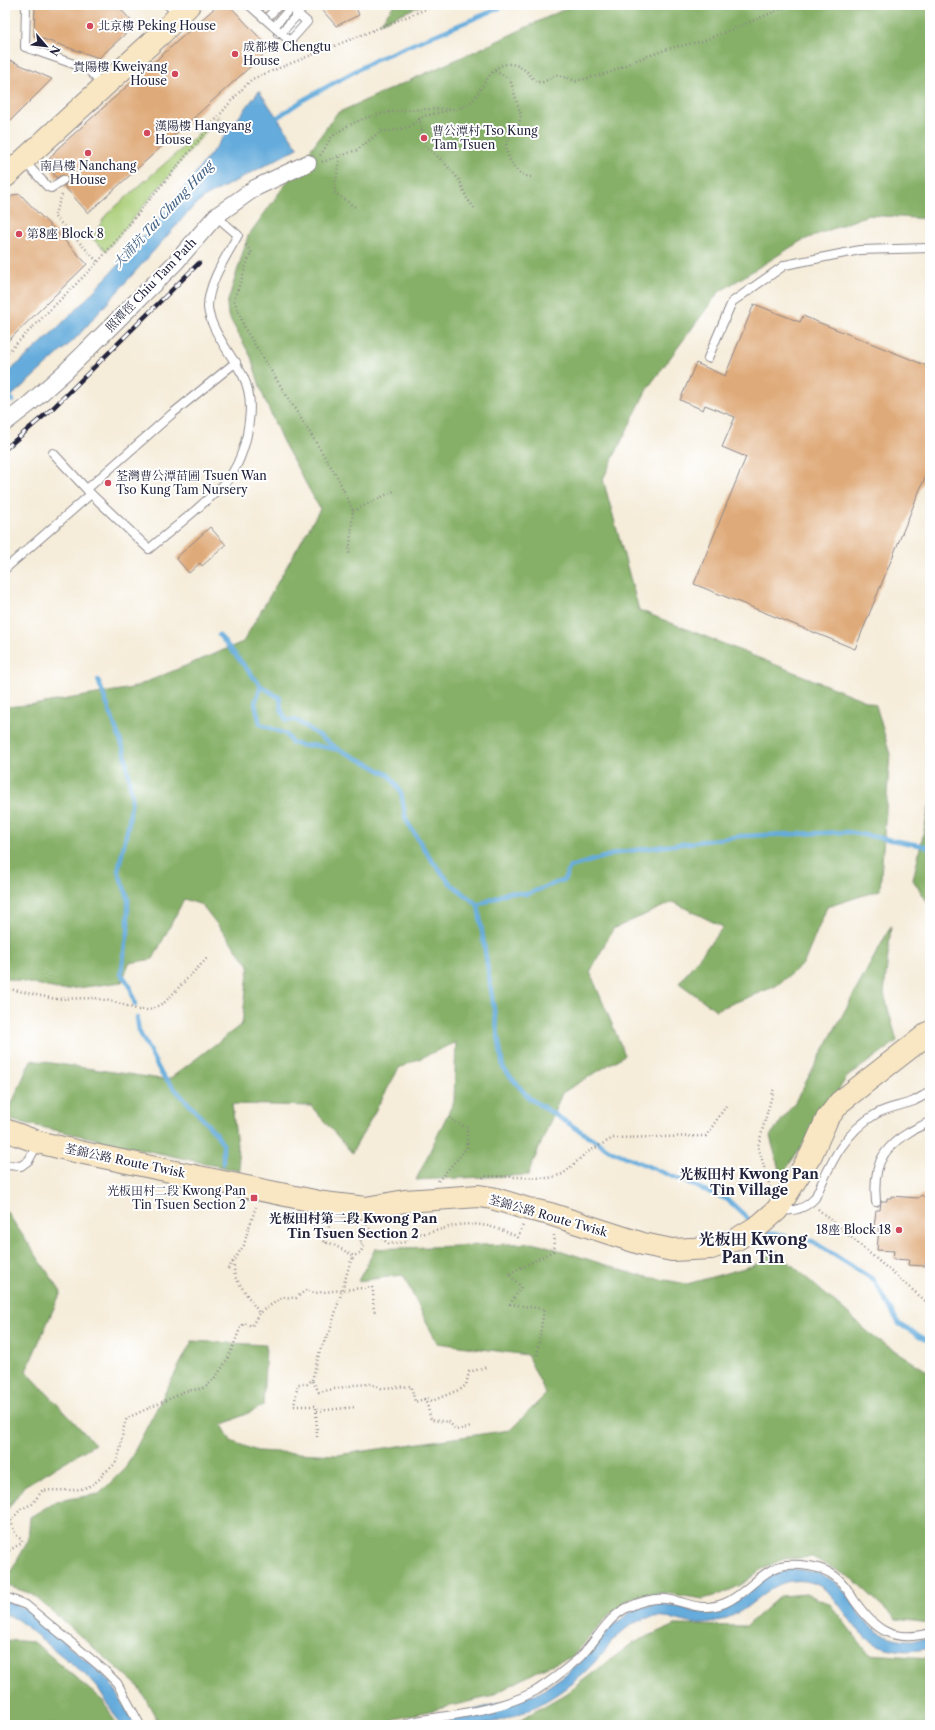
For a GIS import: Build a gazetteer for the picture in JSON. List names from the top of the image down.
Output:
{
  "streets": {
    "main road": ["荃錦公路 Route Twisk"],
    "street": ["照潭徑 Chiu Tam Path"]
  },
  "districts": ["光板田村 Kwong Pan Tin Village", "光板田村第二段 Kwong Pan Tin Tsuen Section 2", "光板田 Kwong Pan Tin"],
  "water": ["大涌坑 Tai Chung Hang"],
  "places": {
    "other": [
      "北京樓 Peking House",
      "成都樓 Chengtu House",
      "貴陽樓 Kweiyang House",
      "漢陽樓 Hangyang House",
      "曹公潭村 Tso Kung Tam Tsuen",
      "南昌樓 Nanchang House",
      "第8座 Block 8",
      "荃灣曹公潭苗圃 Tsuen Wan Tso Kung Tam Nursery",
      "18座 Block 18"
    ],
    "transit": ["光板田村二段 Kwong Pan Tin Tsuen Section 2"]
  },
  "north": "bottom right"
}
